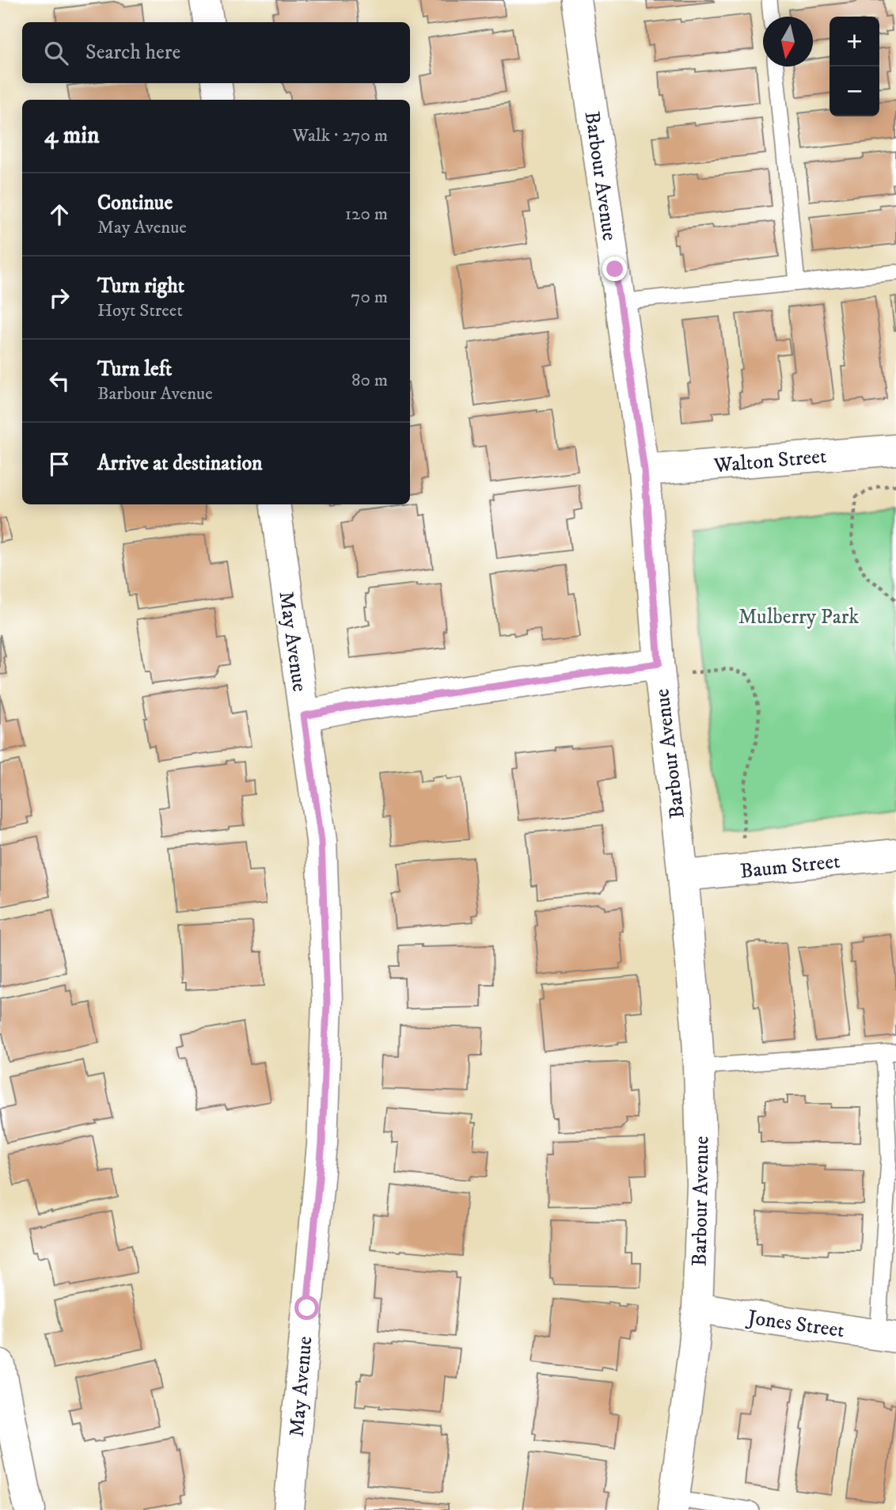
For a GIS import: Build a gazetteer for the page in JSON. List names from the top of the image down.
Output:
{
  "streets": {
    "street": [
      "Barbour Avenue",
      "Walton Street",
      "May Avenue",
      "Baum Street",
      "Jones Street"
    ]
  },
  "crossings": [
    ["Barbour Avenue", "Walton Street"],
    ["Barbour Avenue", "Baum Street"],
    ["Barbour Avenue", "Jones Street"]
  ],
  "parks": ["Mulberry Park"],
  "north": "bottom",
  "page": {
    "map_buttons": ["+", "−"],
    "search": "Search here",
    "heading": ["4 min", "Walk · 270 m"],
    "list": [
      ["Continue", "May Avenue", "120 m"],
      ["Turn right", "Hoyt Street", "70 m"],
      ["Turn left", "Barbour Avenue", "80 m"],
      "Arrive at destination"
    ]
  }
}
